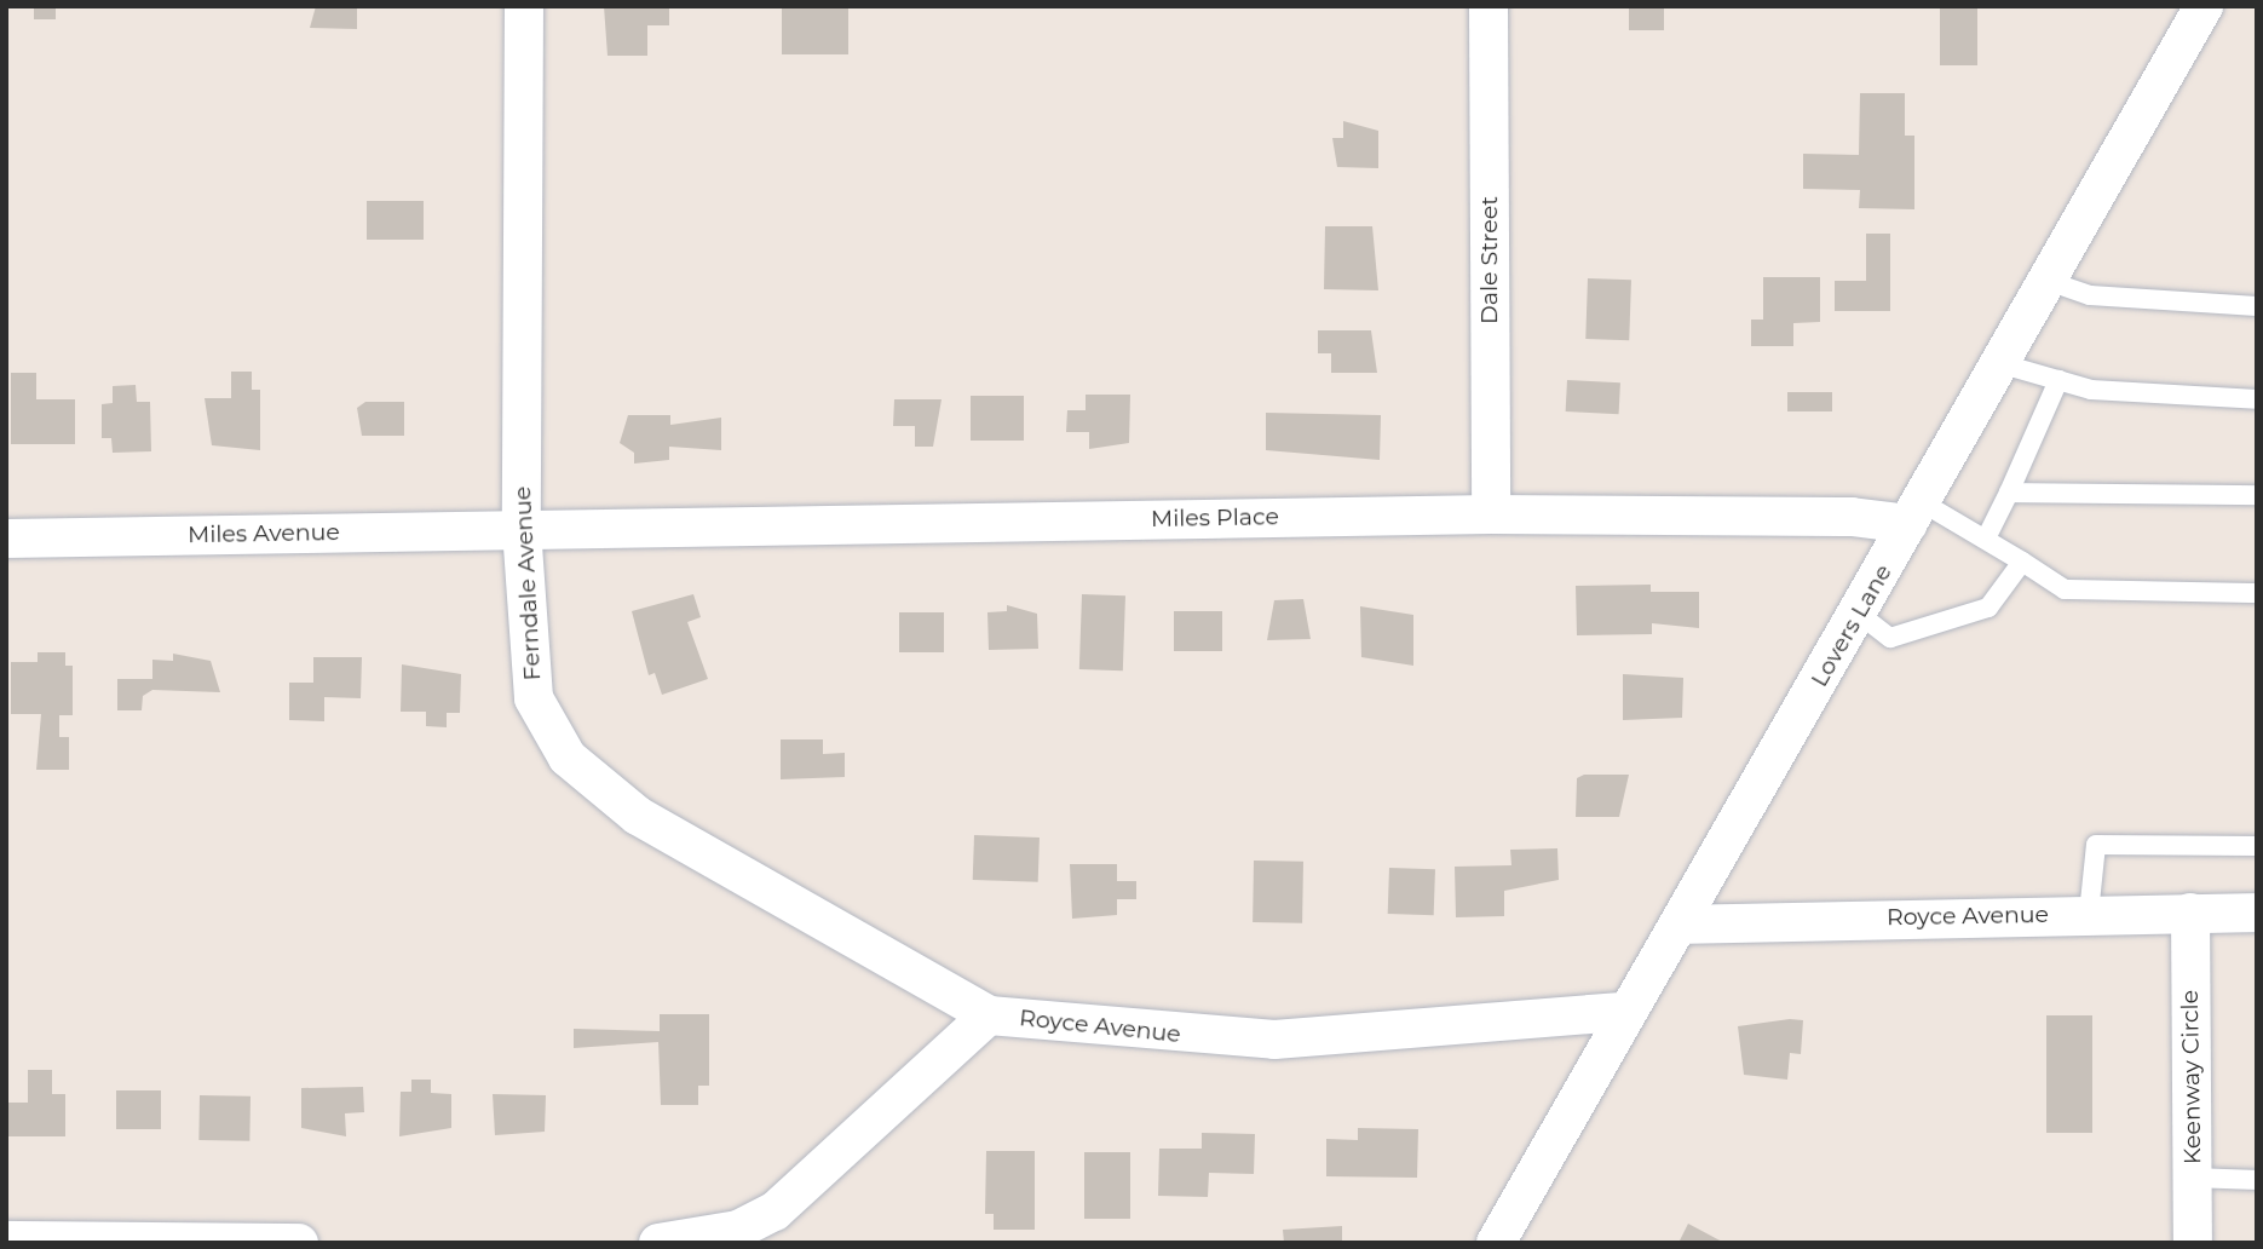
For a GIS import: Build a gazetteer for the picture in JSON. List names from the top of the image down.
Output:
{
  "streets": {
    "street": [
      "Dale Street",
      "Miles Place",
      "Miles Avenue",
      "Ferndale Avenue",
      "Lovers Lane",
      "Royce Avenue",
      "Keenway Circle"
    ]
  },
  "crossings": [
    ["Dale Street", "Miles Place"],
    ["Miles Place", "Miles Avenue"],
    ["Miles Place", "Ferndale Avenue"],
    ["Miles Place", "Lovers Lane"],
    ["Miles Avenue", "Ferndale Avenue"],
    ["Ferndale Avenue", "Royce Avenue"],
    ["Lovers Lane", "Royce Avenue"],
    ["Royce Avenue", "Keenway Circle"]
  ]
}
